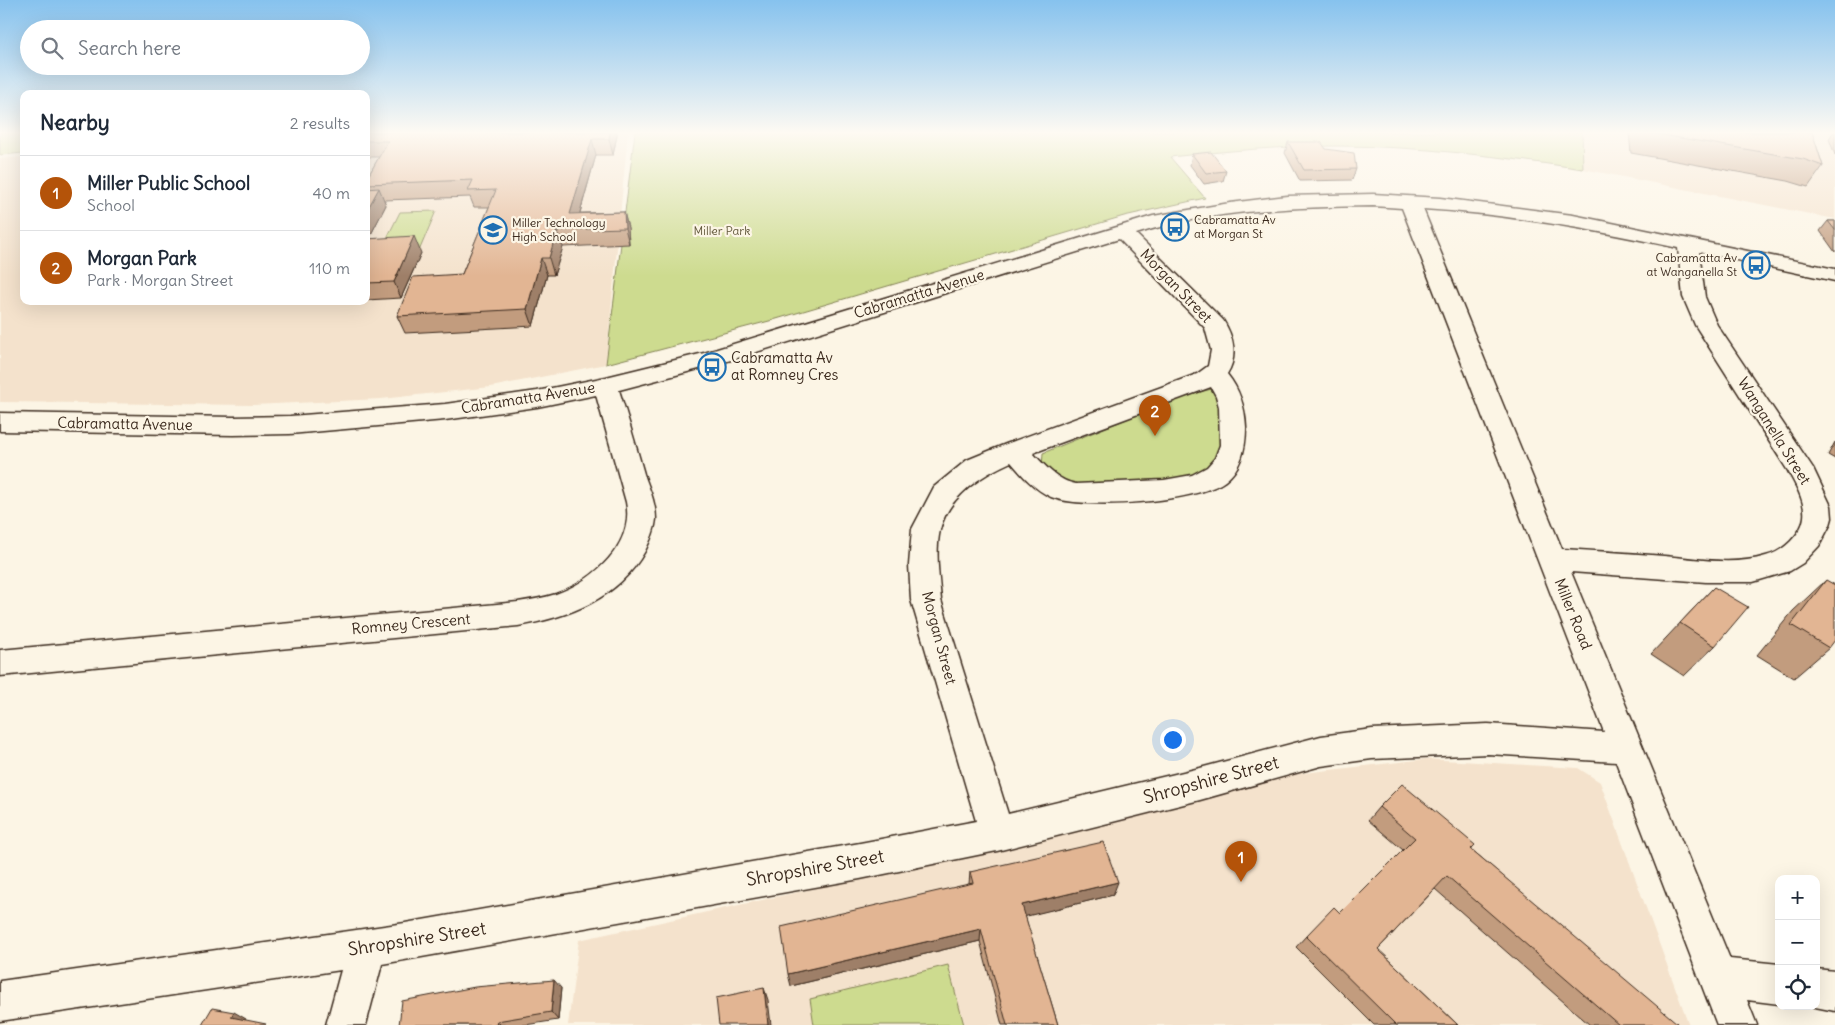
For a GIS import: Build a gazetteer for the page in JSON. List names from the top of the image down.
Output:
{
  "streets": {
    "street": [
      "Morgan Street",
      "Cabramatta Avenue",
      "Wanganella Street",
      "Miller Road",
      "Romney Crescent",
      "Shropshire Street"
    ]
  },
  "crossings": [
    ["Morgan Street", "Cabramatta Avenue"],
    ["Morgan Street", "Shropshire Street"],
    ["Cabramatta Avenue", "Wanganella Street"],
    ["Cabramatta Avenue", "Miller Road"],
    ["Cabramatta Avenue", "Romney Crescent"],
    ["Wanganella Street", "Miller Road"],
    ["Miller Road", "Shropshire Street"]
  ],
  "parks": ["Miller Park"],
  "places": {
    "bus stop": ["Cabramatta Av at Morgan St", "Cabramatta Av at Wanganella St", "Cabramatta Av at Romney Cres"],
    "school or university": ["Miller Technology High School"]
  },
  "page": {
    "search": "Search here",
    "heading": ["Nearby", "2 results"],
    "list": [
      {
        "mark": "1",
        "name": "Miller Public School",
        "note": "School",
        "value": "40 m"
      },
      {
        "mark": "2",
        "name": "Morgan Park",
        "note": "Park · Morgan Street",
        "value": "110 m"
      }
    ],
    "pins": ["2", "1"],
    "map_buttons": ["+", "−"]
  }
}
